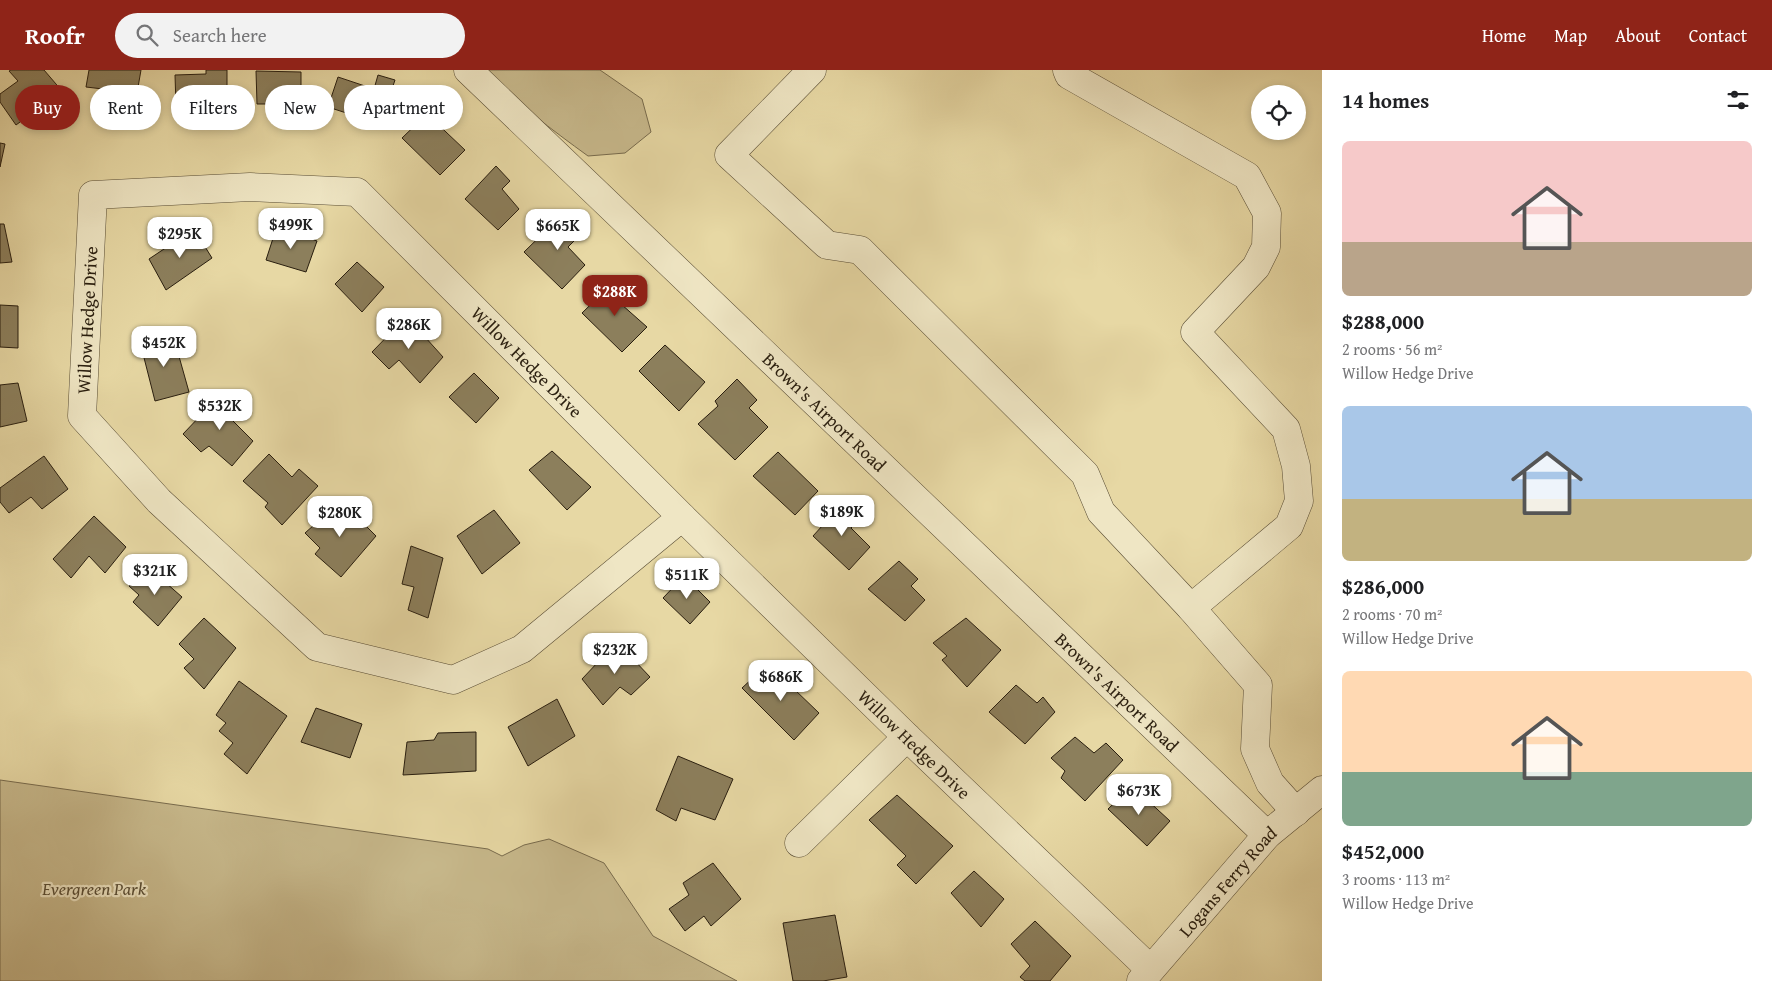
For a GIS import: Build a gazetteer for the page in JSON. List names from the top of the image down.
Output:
{
  "streets": {
    "street": ["Willow Hedge Drive", "Brown's Airport Road", "Logans Ferry Road"]
  },
  "crossings": [
    ["Willow Hedge Drive", "Logans Ferry Road"],
    ["Brown's Airport Road", "Logans Ferry Road"]
  ],
  "parks": ["Evergreen Park"],
  "page": {
    "header": "Roofr",
    "search": "Search here",
    "nav": [
      "Home",
      "Map",
      "About",
      "Contact"
    ],
    "heading": "14 homes",
    "chip": [
      "Buy",
      "Rent",
      "Filters",
      "New",
      "Apartment"
    ],
    "list": [
      {
        "name": "$288,000",
        "note": "2 rooms · 56 m² · Willow Hedge Drive"
      },
      {
        "name": "$286,000",
        "note": "2 rooms · 70 m² · Willow Hedge Drive"
      },
      {
        "name": "$452,000",
        "note": "3 rooms · 113 m² · Willow Hedge Drive"
      }
    ],
    "price": [
      "$499K",
      "$665K",
      "$295K",
      "$288K",
      "$286K",
      "$452K",
      "$532K",
      "$189K",
      "$280K",
      "$321K",
      "$511K",
      "$232K",
      "$686K",
      "$673K"
    ]
  }
}
